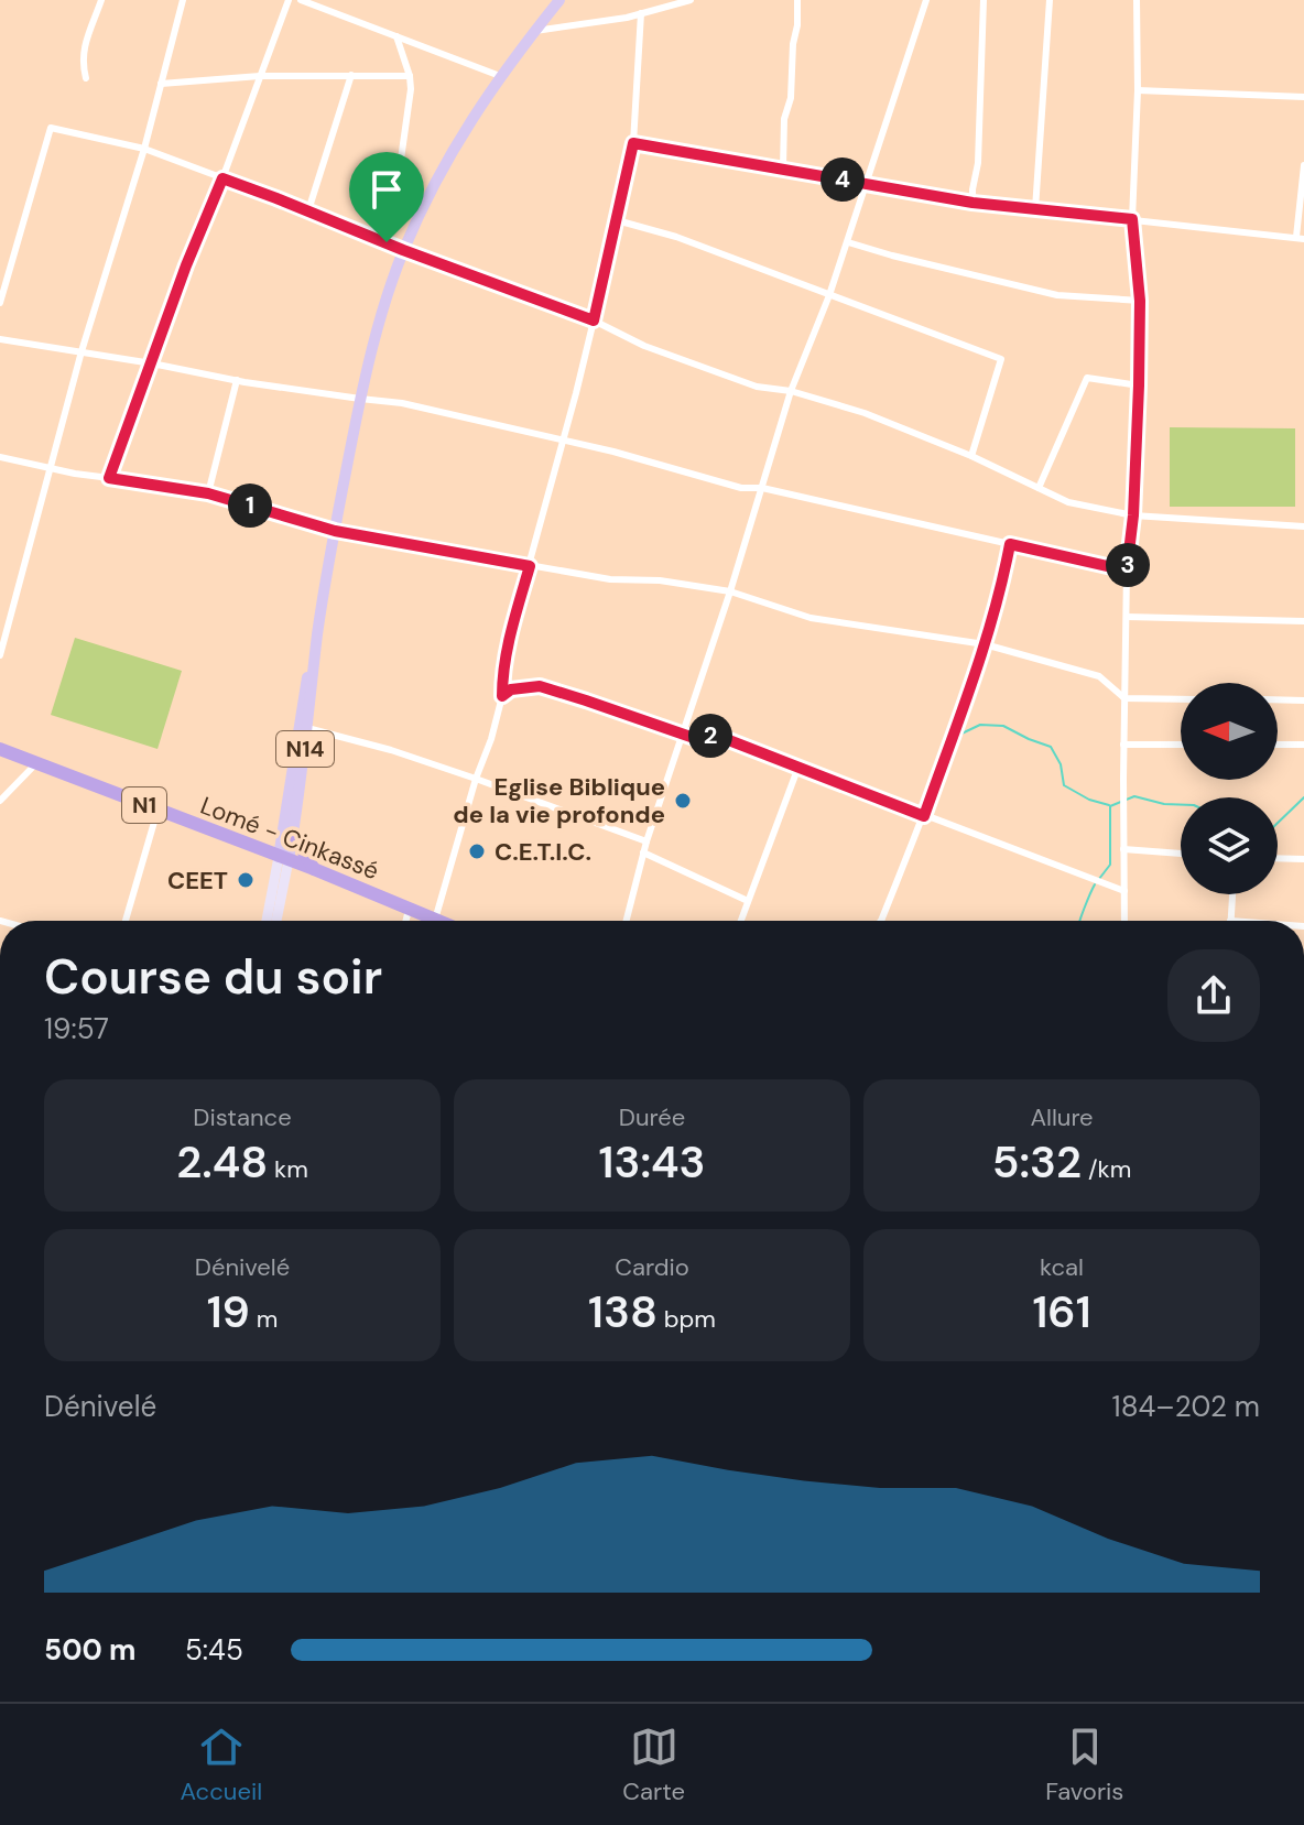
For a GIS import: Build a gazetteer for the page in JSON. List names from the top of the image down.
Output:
{
  "streets": {
    "highway": ["N1", "Lomé - Cinkassé"],
    "main road": ["N14"]
  },
  "crossings": [
    ["N14", "Lomé - Cinkassé"]
  ],
  "places": ["Eglise Biblique de la vie profonde", "C.E.T.I.C.", "CEET"],
  "north": "left",
  "page": {
    "pins": [
      "4",
      "1",
      "3",
      "2"
    ],
    "heading": ["Course du soir", "19:57"],
    "stats": [
      ["Distance", "2.48 km"],
      ["Durée", "13:43"],
      ["Allure", "5:32 /km"],
      ["Dénivelé", "19 m"],
      ["Cardio", "138 bpm"],
      ["kcal", "161"]
    ],
    "chart": ["Dénivelé", "184–202 m"],
    "list": [
      {
        "name": "500 m",
        "note": "5:45"
      }
    ],
    "tabs": ["Accueil", "Carte", "Favoris"]
  }
}
